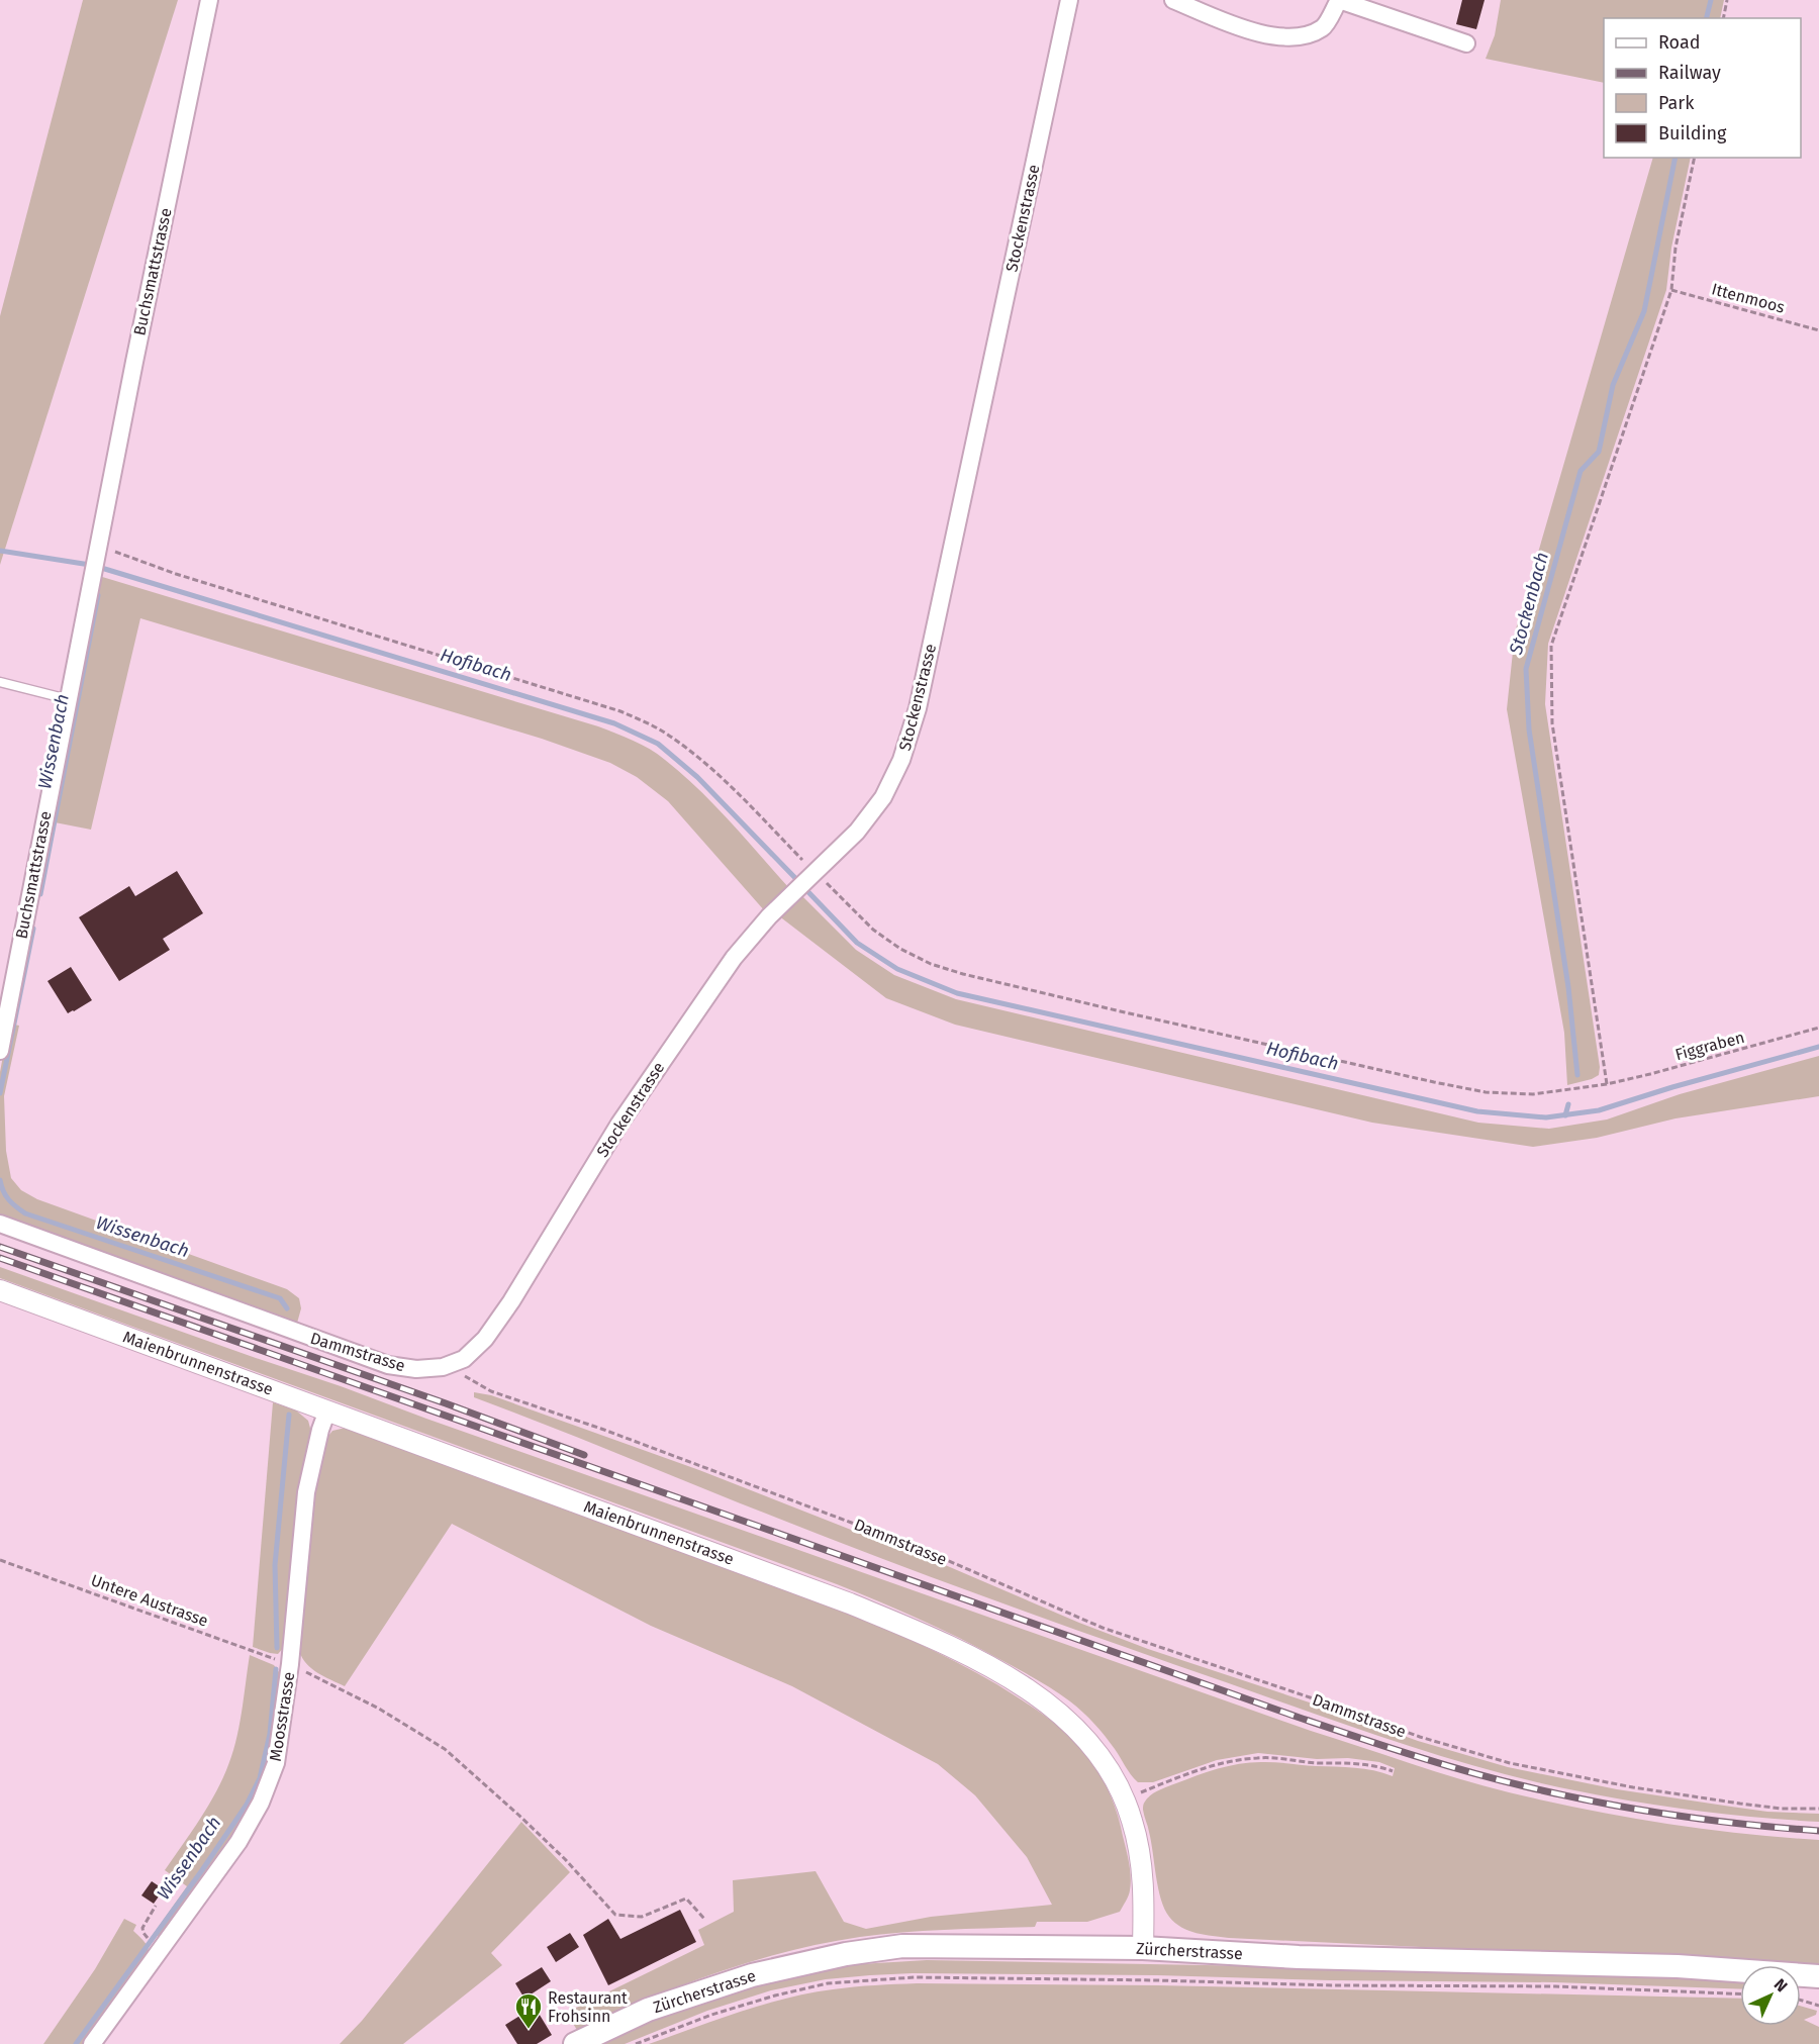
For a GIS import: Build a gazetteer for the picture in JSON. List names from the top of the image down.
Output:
{
  "streets": {
    "main road": ["Zürcherstrasse"],
    "street": [
      "Stockenstrasse",
      "Buchsmattstrasse",
      "Dammstrasse",
      "Maienbrunnenstrasse",
      "Moosstrasse"
    ],
    "path": ["Ittenmoos", "Figgraben", "Untere Austrasse"]
  },
  "crossings": [
    ["Stockenstrasse", "Dammstrasse"],
    ["Ittenmoos", "Figgraben"],
    ["Maienbrunnenstrasse", "Moosstrasse"],
    ["Maienbrunnenstrasse", "Zürcherstrasse"],
    ["Untere Austrasse", "Moosstrasse"]
  ],
  "water": ["Stockenbach", "Hofibach", "Wissenbach"],
  "places": {
    "restaurant": ["Restaurant Frohsinn"]
  },
  "legend": [
    "Road",
    "Railway",
    "Park",
    "Building"
  ],
  "north": "top right"
}
